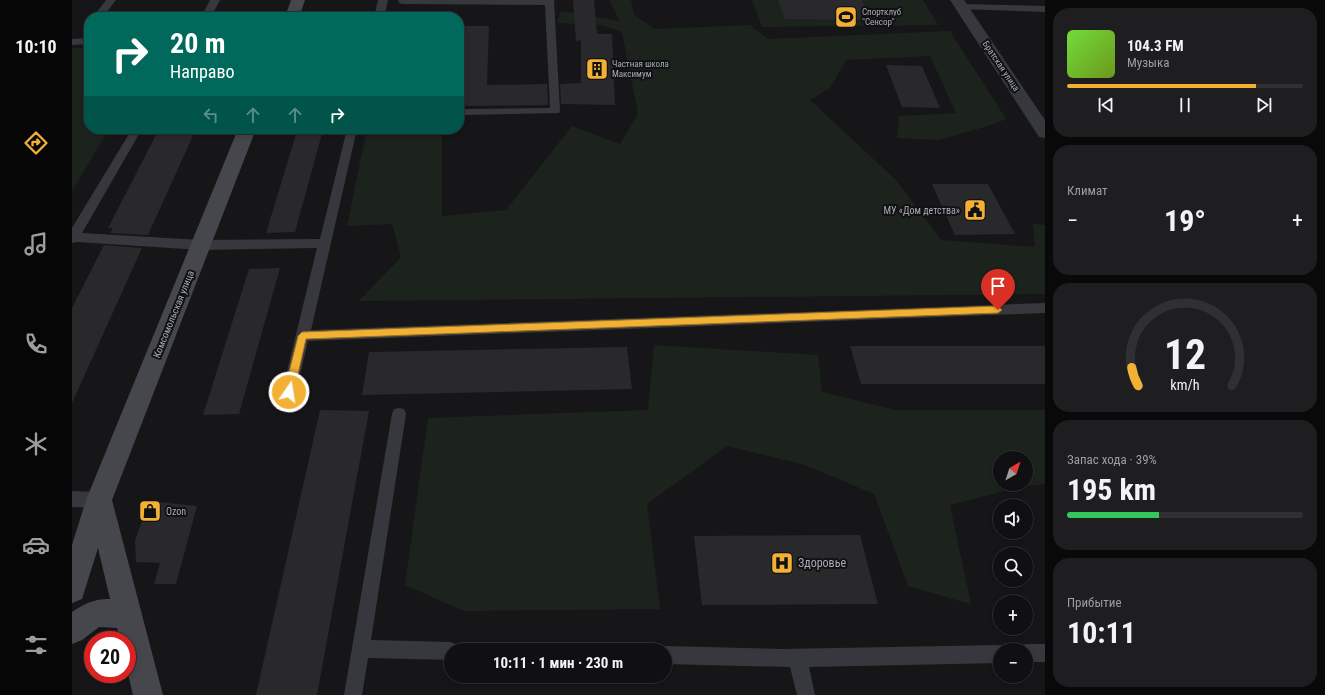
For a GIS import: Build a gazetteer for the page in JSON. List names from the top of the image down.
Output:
{
  "streets": {
    "street": ["Братская улица", "Комсомольская улица"]
  },
  "places": {
    "sports": ["Спортклуб \"Сенсор\""],
    "building": ["Частная школа Максимум"],
    "public building": ["МУ «Дом детства»"],
    "shop": ["Ozon"],
    "hospital": ["Здоровье"]
  },
  "north": "top right",
  "page": {
    "tabs": "10:10",
    "turn": ["20 m", "Направо"],
    "song": ["104.3 FM", "Музыка"],
    "tile": [
      "Климат",
      ["Запас хода · 39%", "195 km"],
      ["Прибытие", "10:11"]
    ],
    "heat": ["−", "19°", "+"],
    "map_buttons": ["+", "−"],
    "limit": "20",
    "trip": "10:11 · 1 мин · 230 m",
    "gauge": ["12", "km/h"]
  }
}
